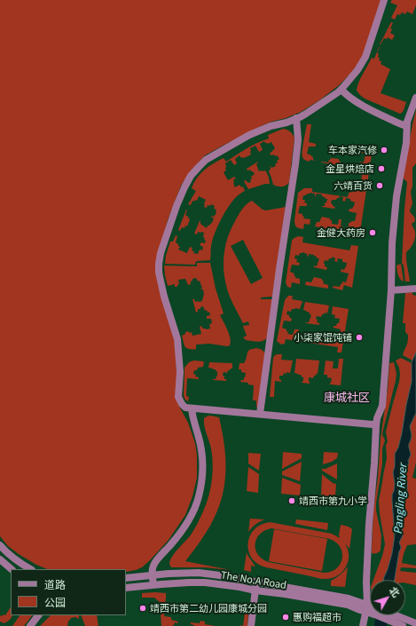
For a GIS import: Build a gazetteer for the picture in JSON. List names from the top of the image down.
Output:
{
  "streets": {
    "street": ["The No.A Road"]
  },
  "districts": ["康城社区"],
  "water": ["Pangling River"],
  "places": [
    "车本家汽修",
    "金星烘焙店",
    "六靖百货",
    "金健大药房",
    "小柒家馄饨铺",
    "靖西市第九小学",
    "靖西市第二幼儿园康城分园",
    "惠购福超市"
  ],
  "legend": ["道路", "公园"],
  "north": "top right"
}
